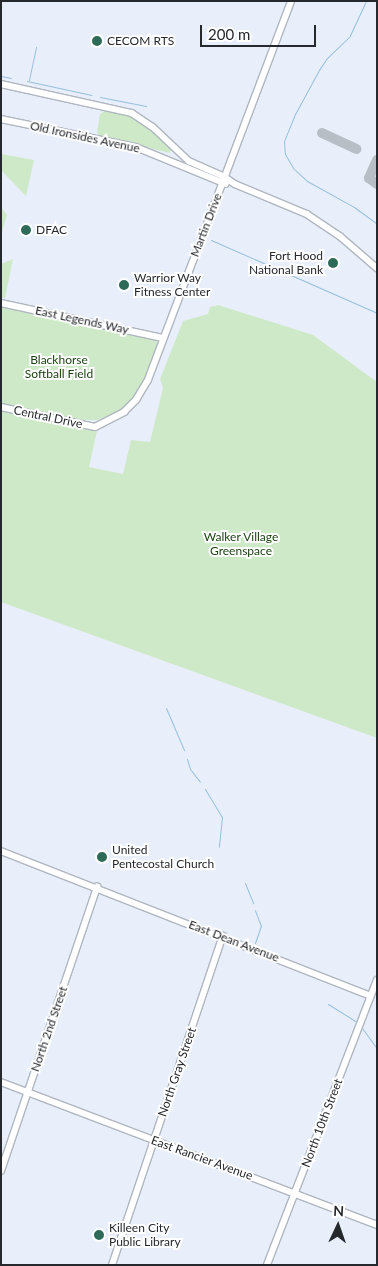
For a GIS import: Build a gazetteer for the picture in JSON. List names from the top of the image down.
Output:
{
  "streets": {
    "street": [
      "Old Ironsides Avenue",
      "Martin Drive",
      "East Legends Way",
      "Central Drive",
      "East Dean Avenue",
      "North 2nd Street",
      "North Gray Street",
      "North 10th Street",
      "East Rancier Avenue"
    ]
  },
  "crossings": [
    ["Old Ironsides Avenue", "Martin Drive"],
    ["Martin Drive", "East Legends Way"],
    ["Martin Drive", "Central Drive"],
    ["East Dean Avenue", "North 2nd Street"],
    ["East Dean Avenue", "North Gray Street"],
    ["East Dean Avenue", "North 10th Street"],
    ["North 2nd Street", "East Rancier Avenue"],
    ["North Gray Street", "East Rancier Avenue"],
    ["North 10th Street", "East Rancier Avenue"]
  ],
  "parks": ["Blackhorse Softball Field", "Walker Village Greenspace"],
  "places": [
    "CECOM RTS",
    "DFAC",
    "Fort Hood National Bank",
    "Warrior Way Fitness Center",
    "United Pentecostal Church",
    "Killeen City Public Library"
  ],
  "scale_bar": "200 m",
  "north": "top"
}
